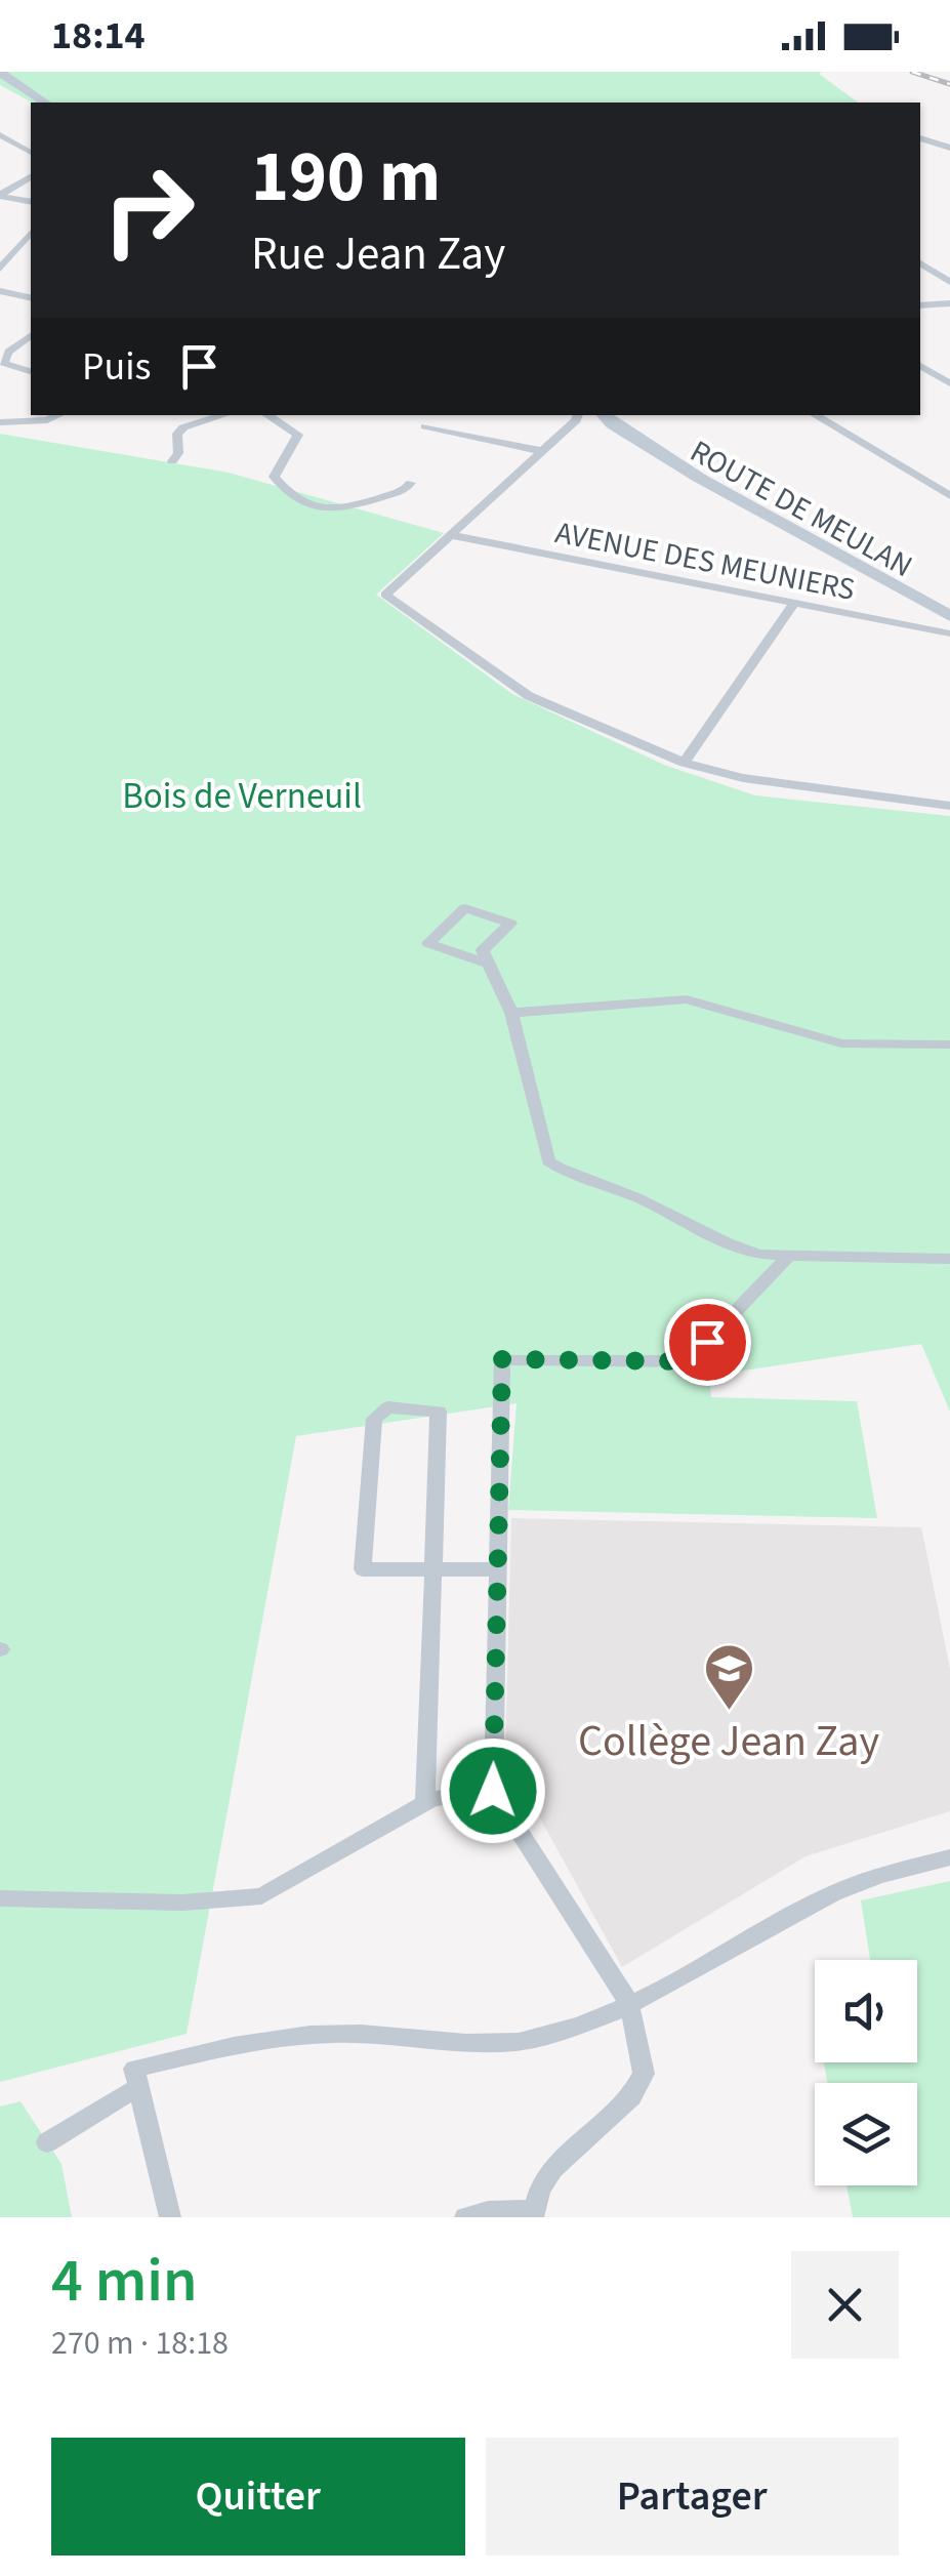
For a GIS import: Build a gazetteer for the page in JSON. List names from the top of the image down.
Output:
{
  "streets": {
    "main road": ["ROUTE DE MEULAN"],
    "street": ["AVENUE DES MEUNIERS"]
  },
  "parks": ["Bois de Verneuil"],
  "places": {
    "school or university": ["Collège Jean Zay"]
  },
  "page": {
    "status": "18:14",
    "turn": ["190 m", "Rue Jean Zay"],
    "then": "Puis",
    "heading": ["4 min", "270 m · 18:18"],
    "buttons": ["Quitter", "Partager"]
  }
}
